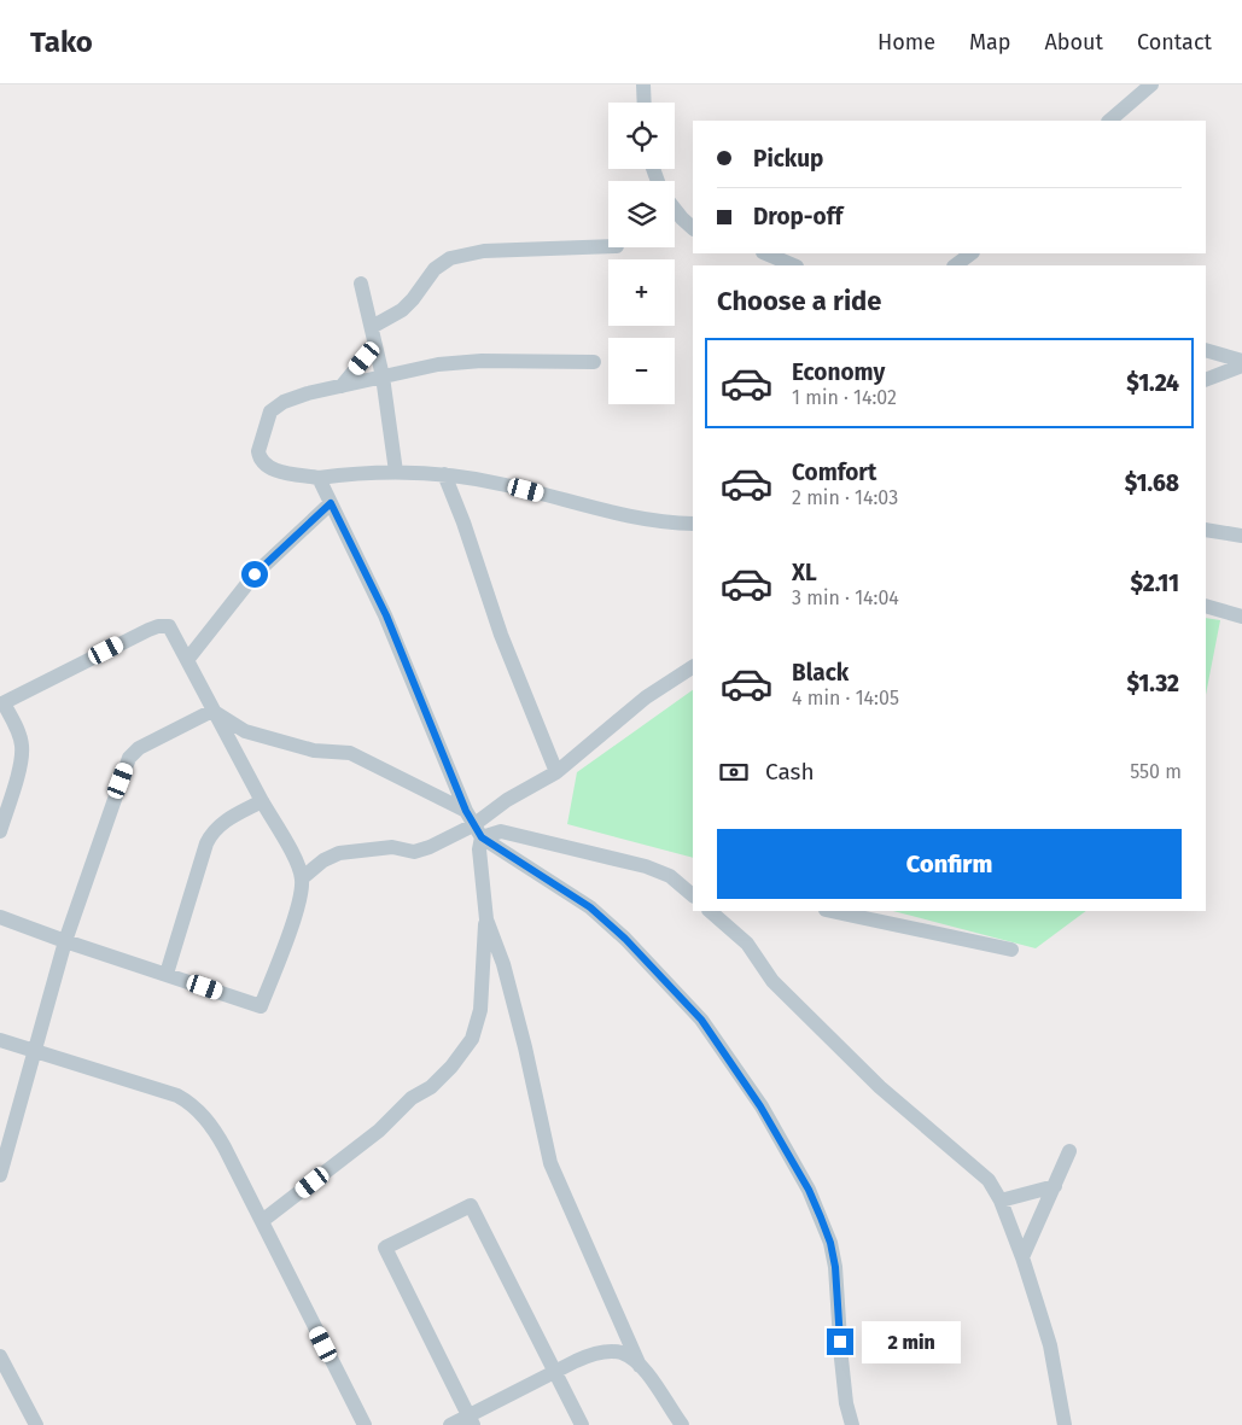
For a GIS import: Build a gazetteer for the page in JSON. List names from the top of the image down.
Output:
{
  "page": {
    "header": "Tako",
    "nav": [
      "Home",
      "Map",
      "About",
      "Contact"
    ],
    "map_buttons": ["+", "−"],
    "banner": ["Pickup", "Drop-off"],
    "heading": "Choose a ride",
    "list": [
      {
        "name": "Economy",
        "note": "1 min · 14:02",
        "value": "$1.24"
      },
      {
        "name": "Comfort",
        "note": "2 min · 14:03",
        "value": "$1.68"
      },
      {
        "name": "XL",
        "note": "3 min · 14:04",
        "value": "$2.11"
      },
      {
        "name": "Black",
        "note": "4 min · 14:05",
        "value": "$1.32"
      }
    ],
    "pay": ["Cash", "550 m"],
    "buttons": "Confirm",
    "bubble": "2 min"
  }
}
